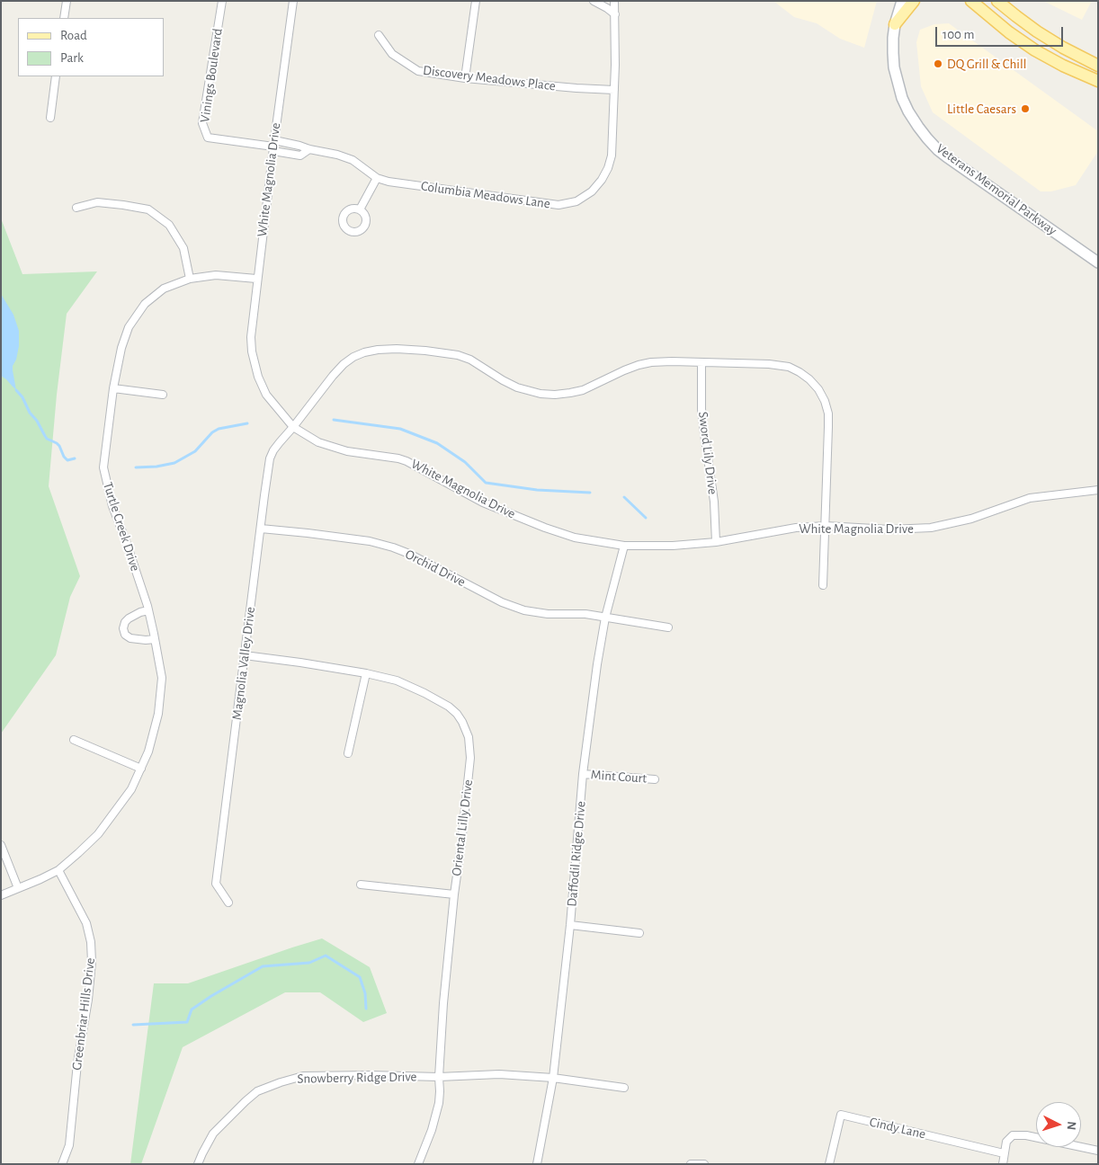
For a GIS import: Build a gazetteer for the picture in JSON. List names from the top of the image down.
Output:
{
  "streets": {
    "street": [
      "Vinings Boulevard",
      "Discovery Meadows Place",
      "White Magnolia Drive",
      "Veterans Memorial Parkway",
      "Columbia Meadows Lane",
      "Sword Lily Drive",
      "Turtle Creek Drive",
      "Orchid Drive",
      "Magnolia Valley Drive",
      "Mint Court",
      "Oriental Lilly Drive",
      "Daffodil Ridge Drive",
      "Greenbriar Hills Drive",
      "Snowberry Ridge Drive",
      "Cindy Lane"
    ]
  },
  "crossings": [
    ["Vinings Boulevard", "White Magnolia Drive"],
    ["Vinings Boulevard", "Columbia Meadows Lane"],
    ["Discovery Meadows Place", "Columbia Meadows Lane"],
    ["White Magnolia Drive", "Columbia Meadows Lane"],
    ["White Magnolia Drive", "Sword Lily Drive"],
    ["White Magnolia Drive", "Turtle Creek Drive"],
    ["White Magnolia Drive", "Magnolia Valley Drive"],
    ["White Magnolia Drive", "Daffodil Ridge Drive"],
    ["Sword Lily Drive", "Magnolia Valley Drive"],
    ["Turtle Creek Drive", "Greenbriar Hills Drive"],
    ["Orchid Drive", "Magnolia Valley Drive"],
    ["Orchid Drive", "Daffodil Ridge Drive"],
    ["Magnolia Valley Drive", "Oriental Lilly Drive"],
    ["Mint Court", "Daffodil Ridge Drive"],
    ["Oriental Lilly Drive", "Snowberry Ridge Drive"],
    ["Daffodil Ridge Drive", "Snowberry Ridge Drive"]
  ],
  "places": ["DQ Grill & Chill", "Little Caesars"],
  "legend": ["Road", "Park"],
  "scale_bar": "100 m",
  "north": "right"
}
